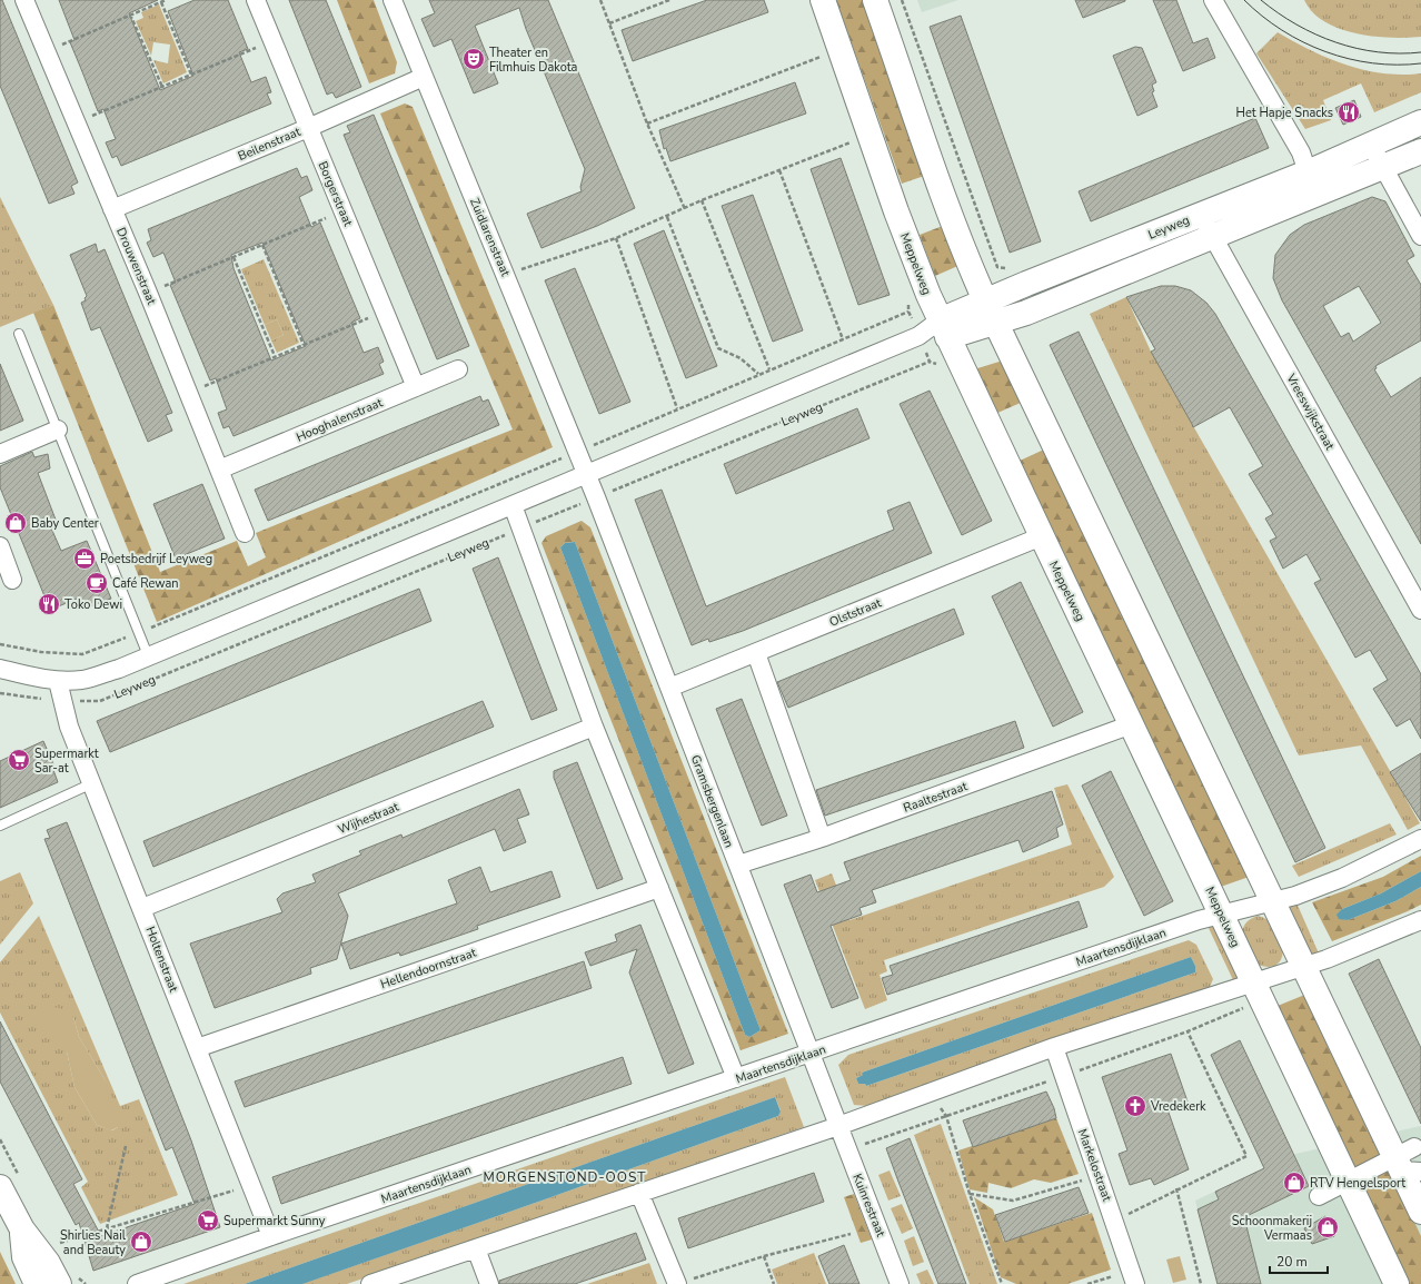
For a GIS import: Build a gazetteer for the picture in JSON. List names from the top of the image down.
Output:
{
  "streets": {
    "main road": ["Leyweg", "Meppelweg"],
    "street": [
      "Beilenstraat",
      "Borgerstraat",
      "Zuidlarenstraat",
      "Drouwenstraat",
      "Vreeswijkstraat",
      "Hooghalenstraat",
      "Olststraat",
      "Raaltestraat",
      "Gramsbergenlaan",
      "Wijhestraat",
      "Maartensdijklaan",
      "Holtenstraat",
      "Hellendoornstraat",
      "Markelostraat",
      "Kuinrestraat"
    ]
  },
  "crossings": [
    ["Beilenstraat", "Borgerstraat"],
    ["Beilenstraat", "Zuidlarenstraat"],
    ["Beilenstraat", "Drouwenstraat"],
    ["Borgerstraat", "Hooghalenstraat"],
    ["Leyweg", "Zuidlarenstraat"],
    ["Leyweg", "Meppelweg"],
    ["Leyweg", "Vreeswijkstraat"],
    ["Leyweg", "Gramsbergenlaan"],
    ["Leyweg", "Holtenstraat"],
    ["Zuidlarenstraat", "Gramsbergenlaan"],
    ["Meppelweg", "Olststraat"],
    ["Meppelweg", "Raaltestraat"],
    ["Meppelweg", "Maartensdijklaan"],
    ["Drouwenstraat", "Hooghalenstraat"],
    ["Olststraat", "Gramsbergenlaan"],
    ["Raaltestraat", "Gramsbergenlaan"],
    ["Gramsbergenlaan", "Maartensdijklaan"],
    ["Gramsbergenlaan", "Kuinrestraat"],
    ["Wijhestraat", "Holtenstraat"],
    ["Maartensdijklaan", "Holtenstraat"],
    ["Holtenstraat", "Hellendoornstraat"]
  ],
  "districts": ["MORGENSTOND-OOST"],
  "places": {
    "theatre": ["Theater en Filmhuis Dakota"],
    "restaurant": ["Het Hapje Snacks", "Toko Dewi"],
    "shop": [
      "Baby Center",
      "RTV Hengelsport",
      "Schoonmakerij Vermaas",
      "Shirlies Nail and Beauty"
    ],
    "office": ["Poetsbedrijf Leyweg"],
    "cafe": ["Café Rewan"],
    "supermarket": ["Supermarkt Sar-at", "Supermarkt Sunny"],
    "church": ["Vredekerk"]
  },
  "scale_bar": "20 m"
}
